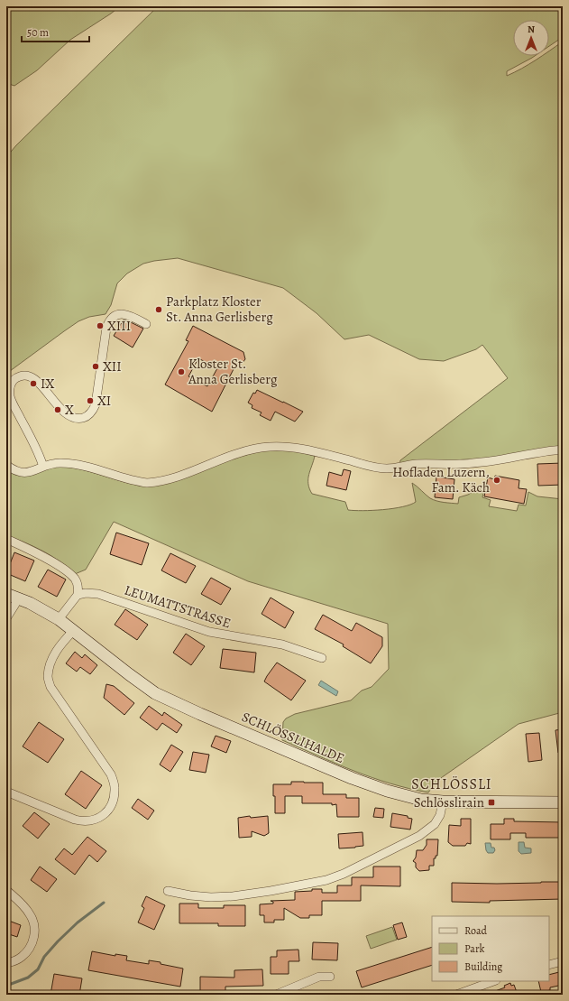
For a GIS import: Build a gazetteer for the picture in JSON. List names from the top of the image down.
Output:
{
  "streets": {
    "main road": ["SCHLÖSSLIHALDE"],
    "street": ["LEUMATTSTRASSE"]
  },
  "districts": ["SCHLÖSSLI"],
  "places": {
    "other": [
      "Parkplatz Kloster St. Anna Gerlisberg",
      "XIII",
      "XII",
      "Kloster St. Anna Gerlisberg",
      "IX",
      "XI",
      "X",
      "Hofladen Luzern, Fam. Käch"
    ],
    "transit": ["Schlösslirain"]
  },
  "legend": ["Road", "Park", "Building"],
  "scale_bar": "50 m",
  "north": "top"
}
